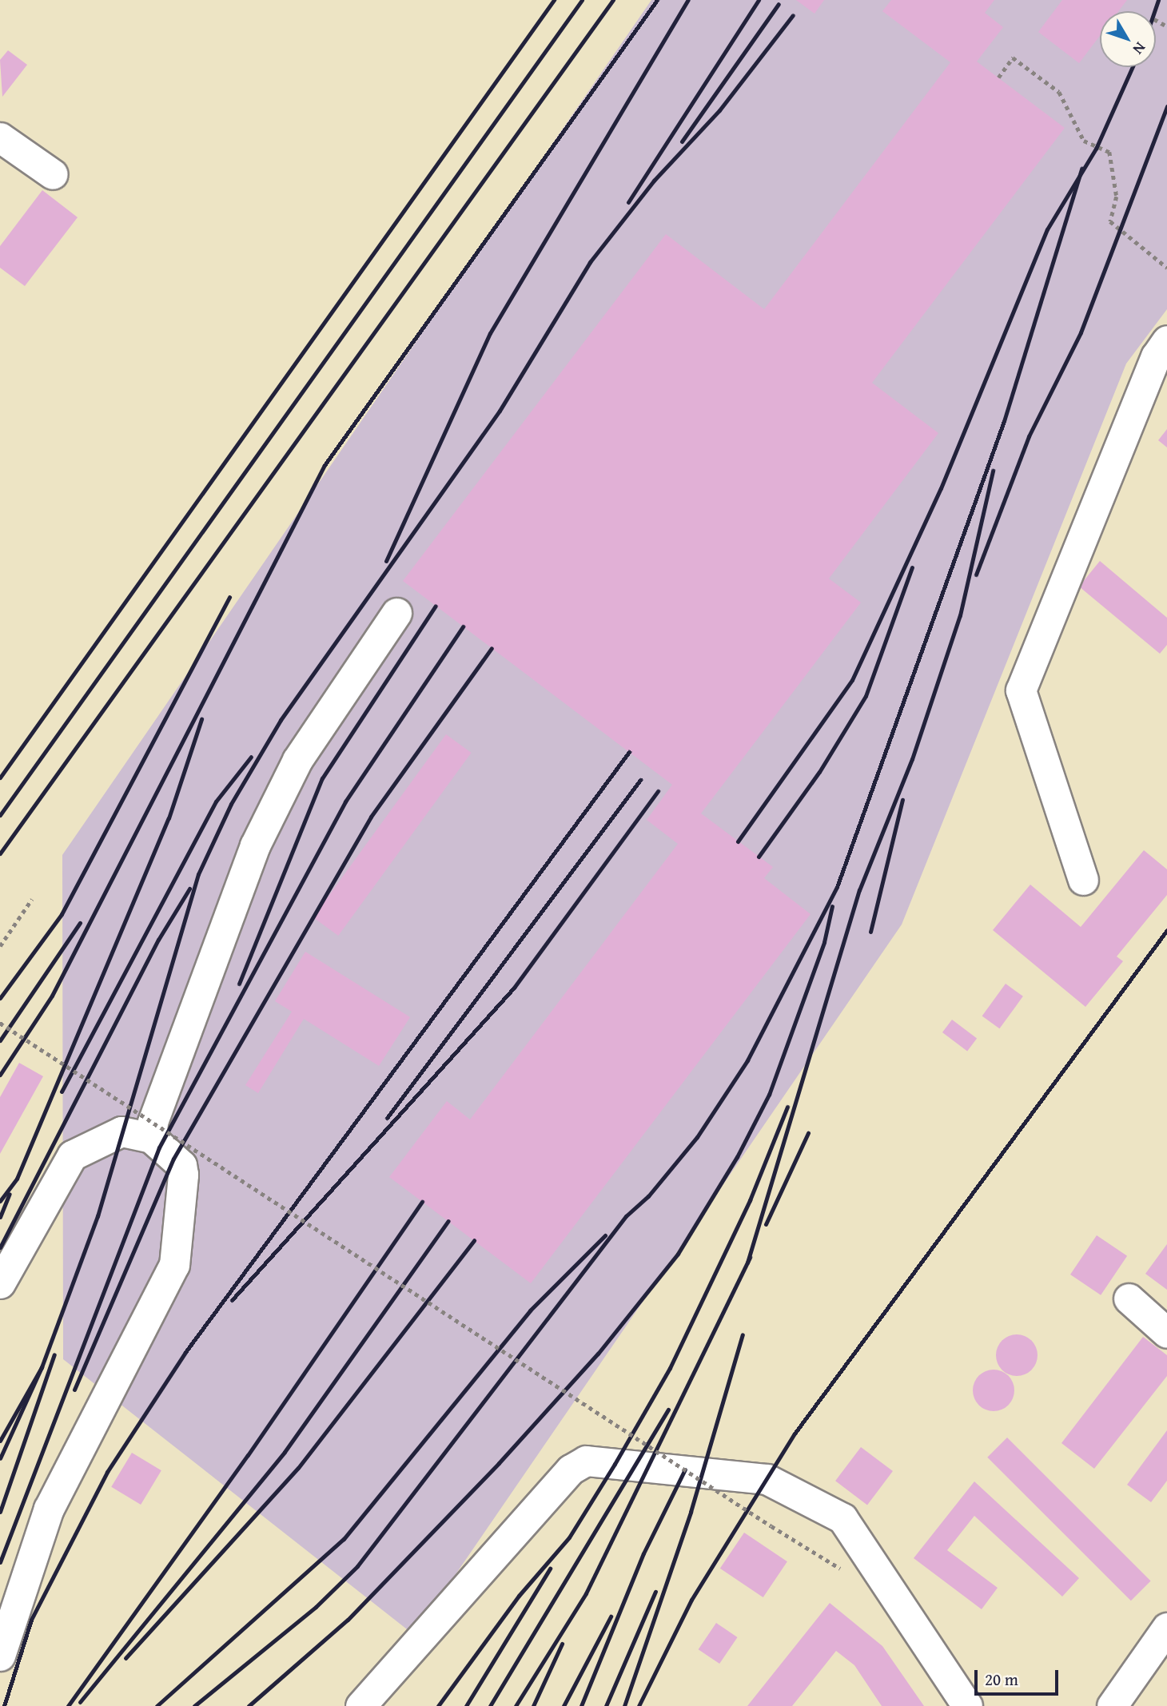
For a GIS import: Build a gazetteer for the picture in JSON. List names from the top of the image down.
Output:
{
  "scale_bar": "20 m",
  "north": "bottom right"
}
